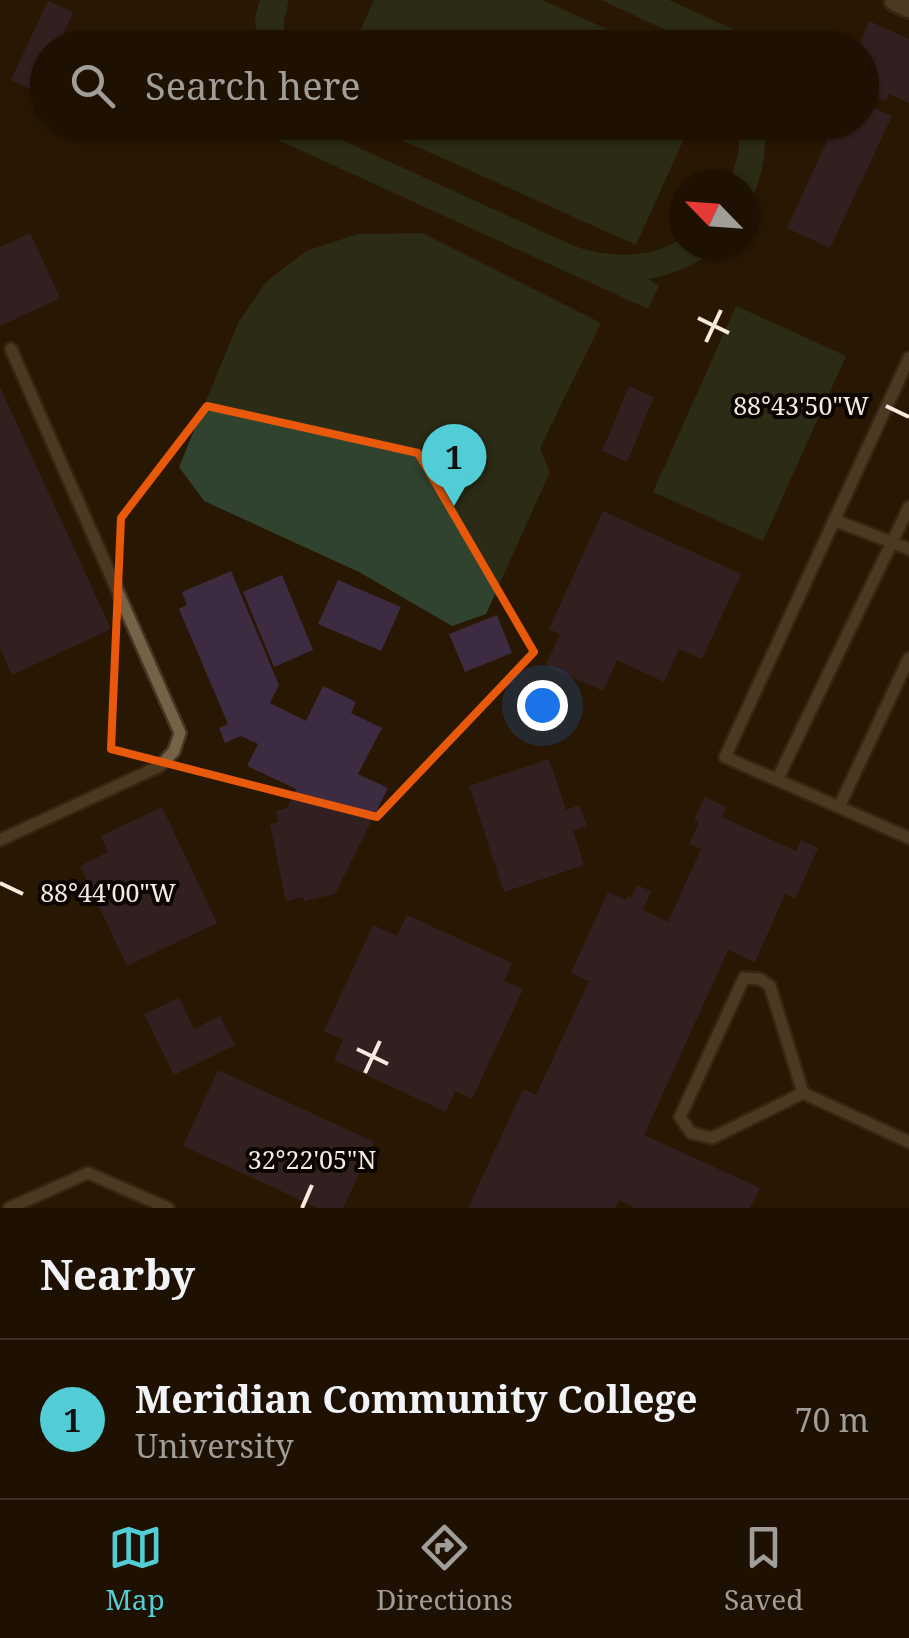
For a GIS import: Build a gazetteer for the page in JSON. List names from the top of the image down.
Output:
{
  "north": "top left",
  "page": {
    "search": "Search here",
    "pins": "1",
    "heading": "Nearby",
    "list": [
      {
        "mark": "1",
        "name": "Meridian Community College",
        "note": "University",
        "value": "70 m"
      }
    ],
    "nav": ["Map", "Directions", "Saved"]
  },
  "coordinates": ["88°43'50\"W", "88°44'00\"W", "32°22'05\"N"]
}
